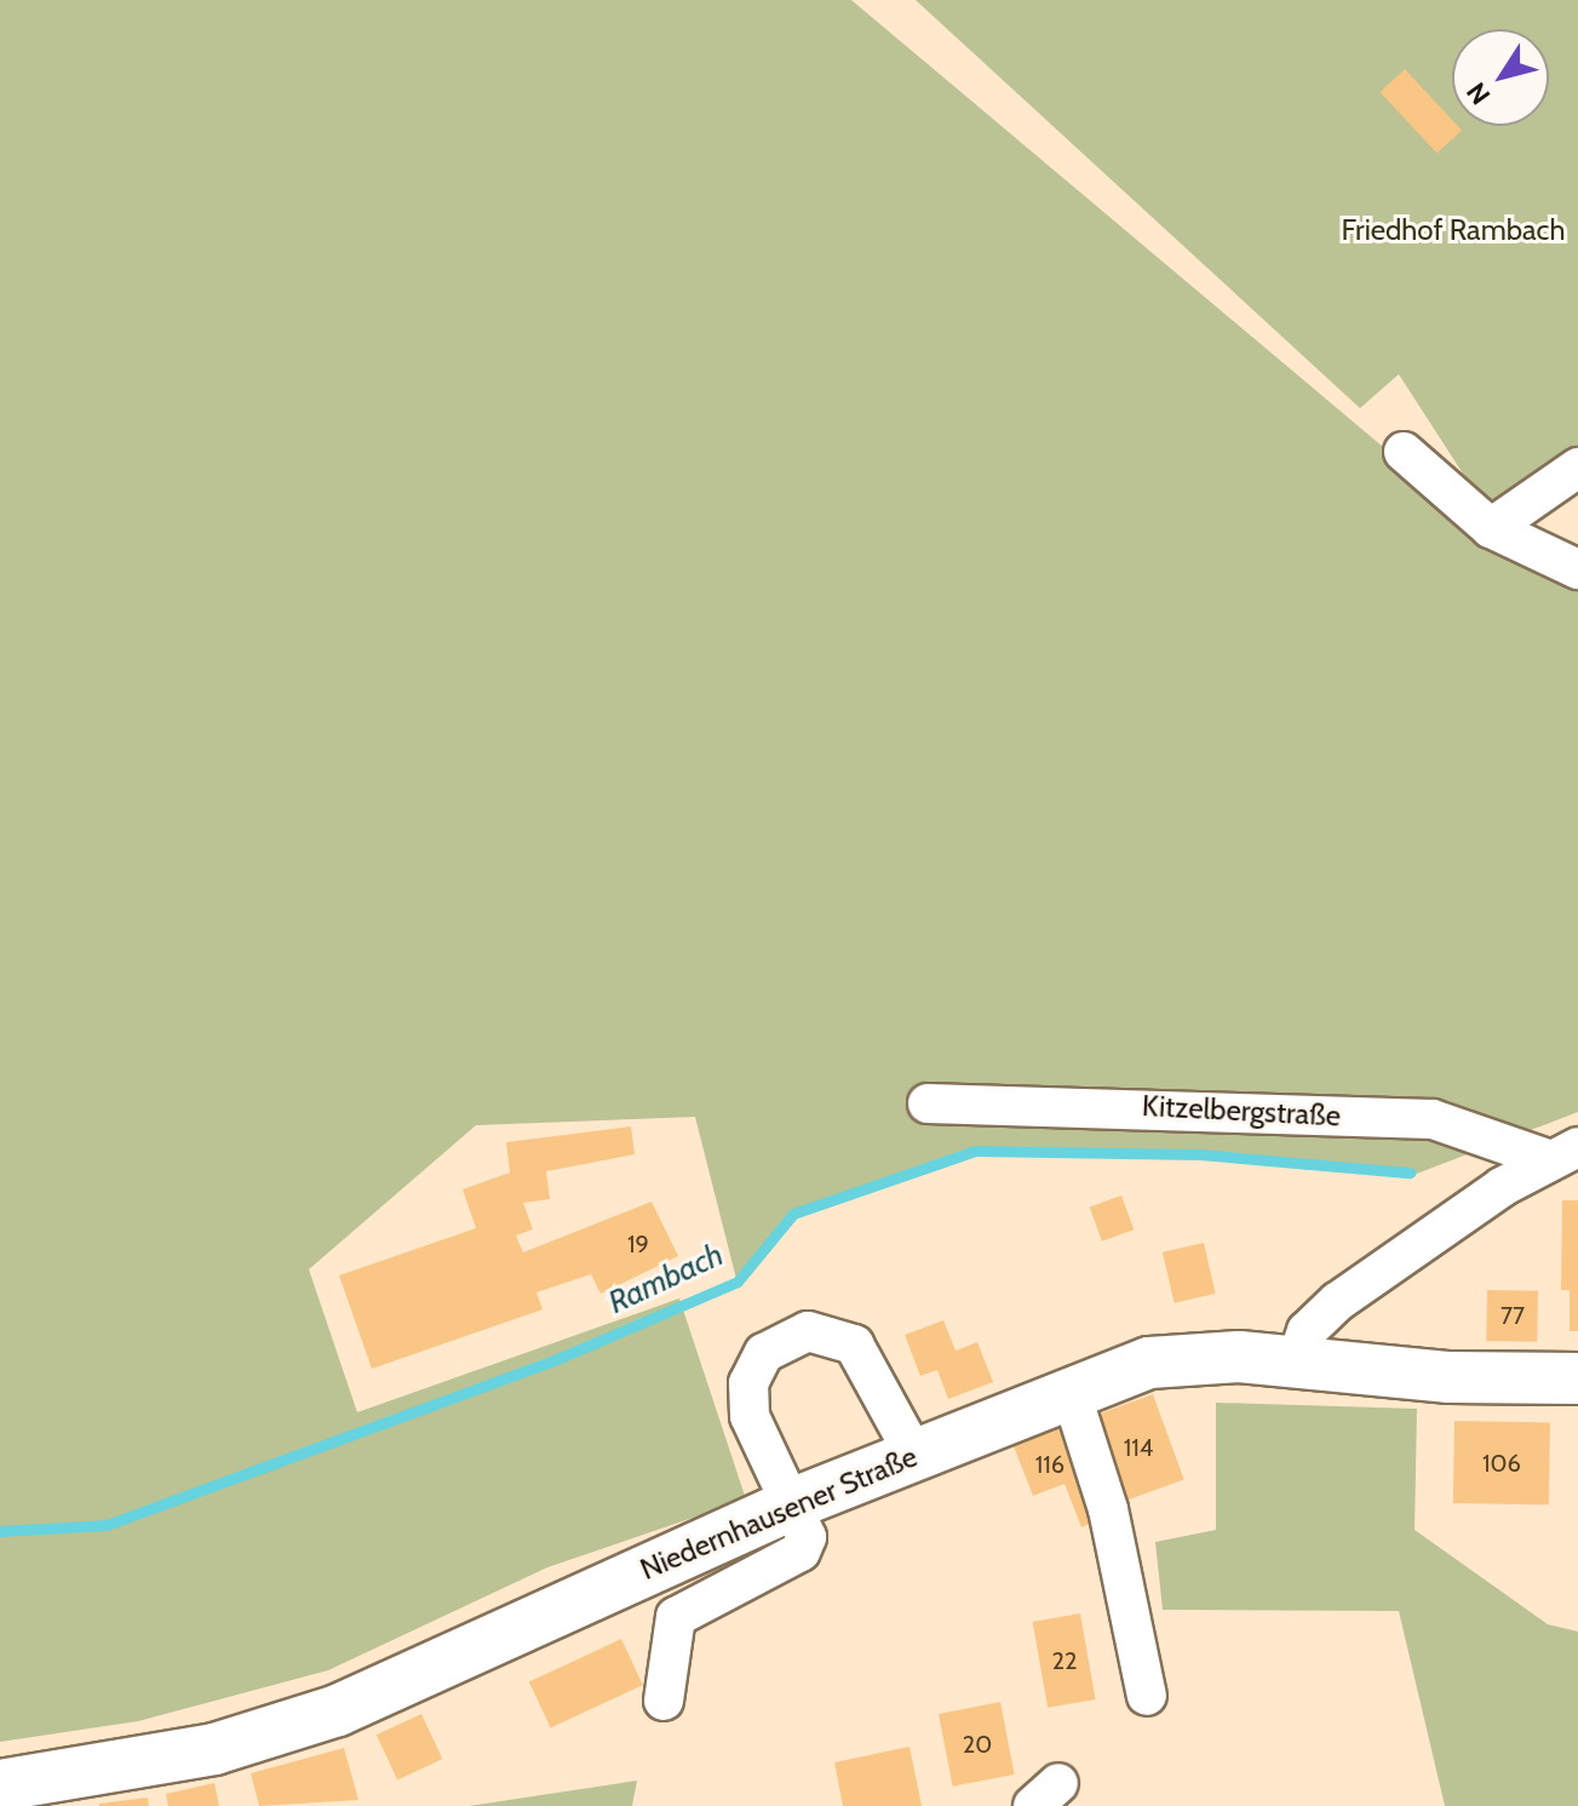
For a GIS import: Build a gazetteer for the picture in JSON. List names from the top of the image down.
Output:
{
  "streets": {
    "main road": ["Niedernhausener Straße"],
    "street": ["Kitzelbergstraße"]
  },
  "crossings": [
    ["Kitzelbergstraße", "Niedernhausener Straße"]
  ],
  "water": ["Rambach"],
  "parks": ["Friedhof Rambach"],
  "house_numbers": [
    "19",
    "77",
    "114",
    "106",
    "116",
    "22",
    "20"
  ],
  "north": "bottom left"
}
